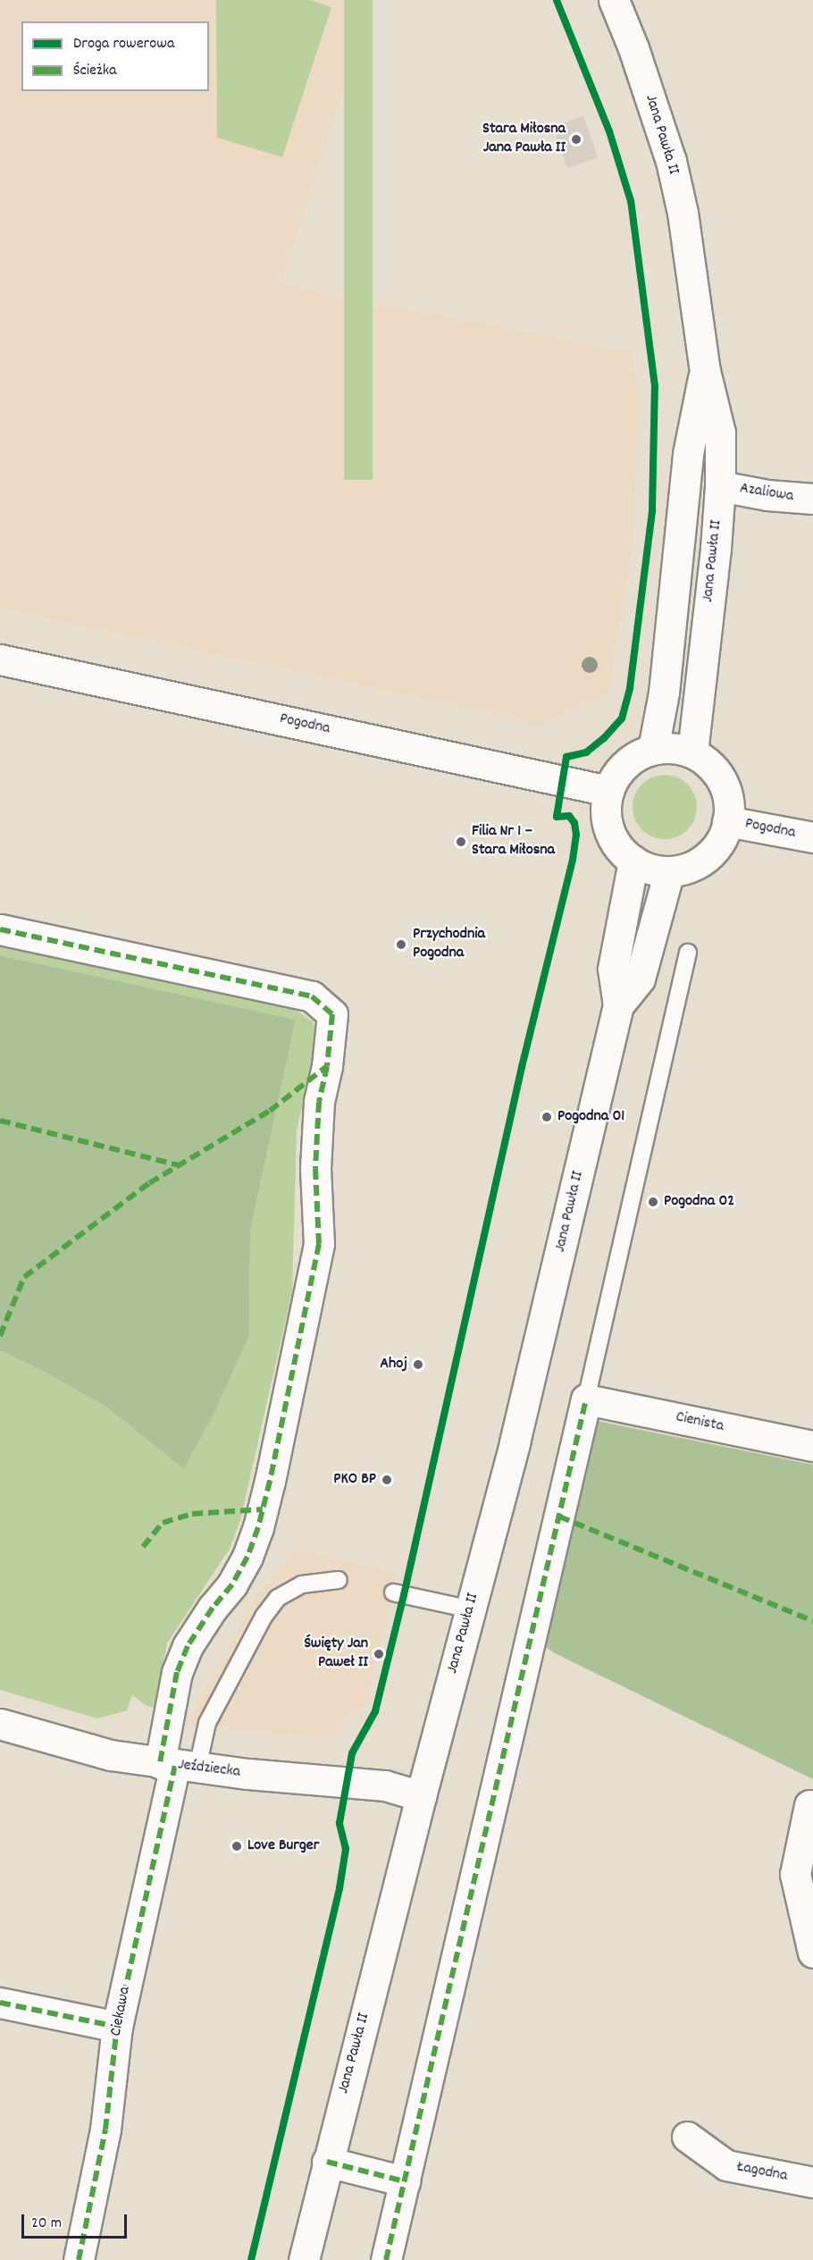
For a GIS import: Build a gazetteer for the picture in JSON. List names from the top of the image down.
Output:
{
  "streets": {
    "street": [
      "Jana Pawła II",
      "Azaliowa",
      "Pogodna",
      "Cienista",
      "Jeździecka",
      "Ciekawa",
      "Łagodna"
    ]
  },
  "crossings": [
    ["Jana Pawła II", "Azaliowa"],
    ["Jana Pawła II", "Pogodna"],
    ["Jana Pawła II", "Jeździecka"],
    ["Jeździecka", "Ciekawa"]
  ],
  "places": [
    "Stara Miłosna Jana Pawła II",
    "Filia Nr 1 – Stara Miłosna",
    "Przychodnia Pogodna",
    "Pogodna 01",
    "Pogodna 02",
    "Ahoj",
    "PKO BP",
    "Święty Jan Paweł II",
    "Love Burger"
  ],
  "legend": ["Droga rowerowa", "Ścieżka"],
  "scale_bar": "20 m"
}
